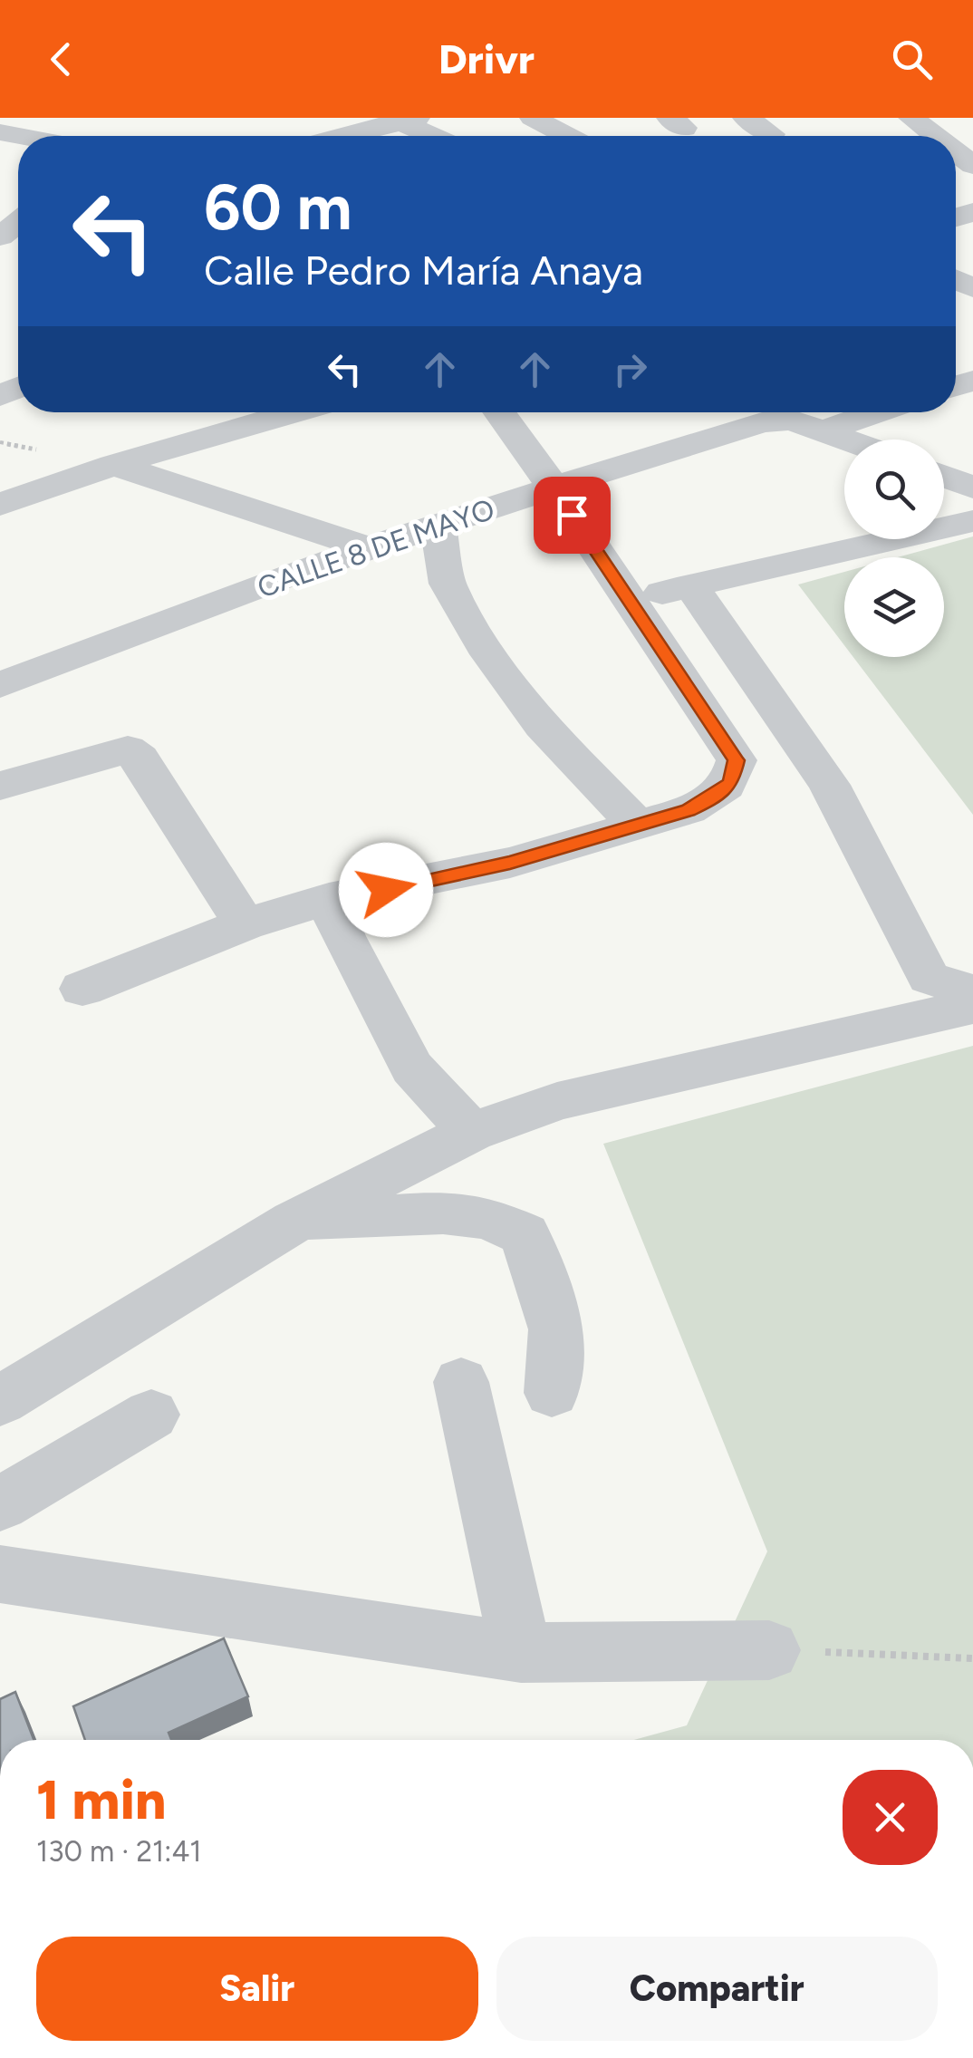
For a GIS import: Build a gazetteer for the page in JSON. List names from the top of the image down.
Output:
{
  "streets": {
    "street": ["CALLE 8 DE MAYO"]
  },
  "page": {
    "header": "Drivr",
    "turn": ["60 m", "Calle Pedro María Anaya"],
    "heading": ["1 min", "130 m · 21:41"],
    "buttons": ["Salir", "Compartir"]
  }
}
